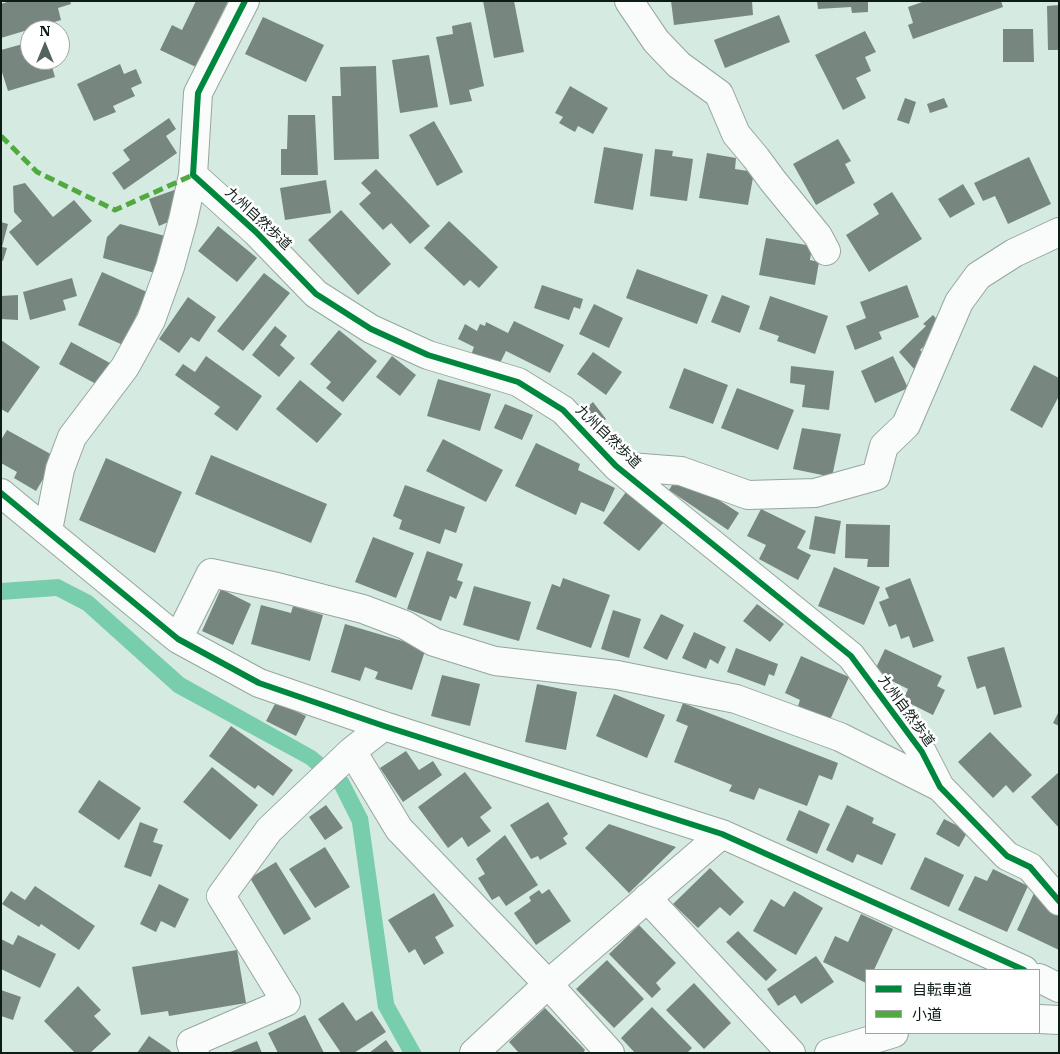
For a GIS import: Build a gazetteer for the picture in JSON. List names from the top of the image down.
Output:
{
  "streets": {
    "street": ["九州自然歩道"]
  },
  "legend": ["自転車道", "小道"],
  "north": "top"
}
